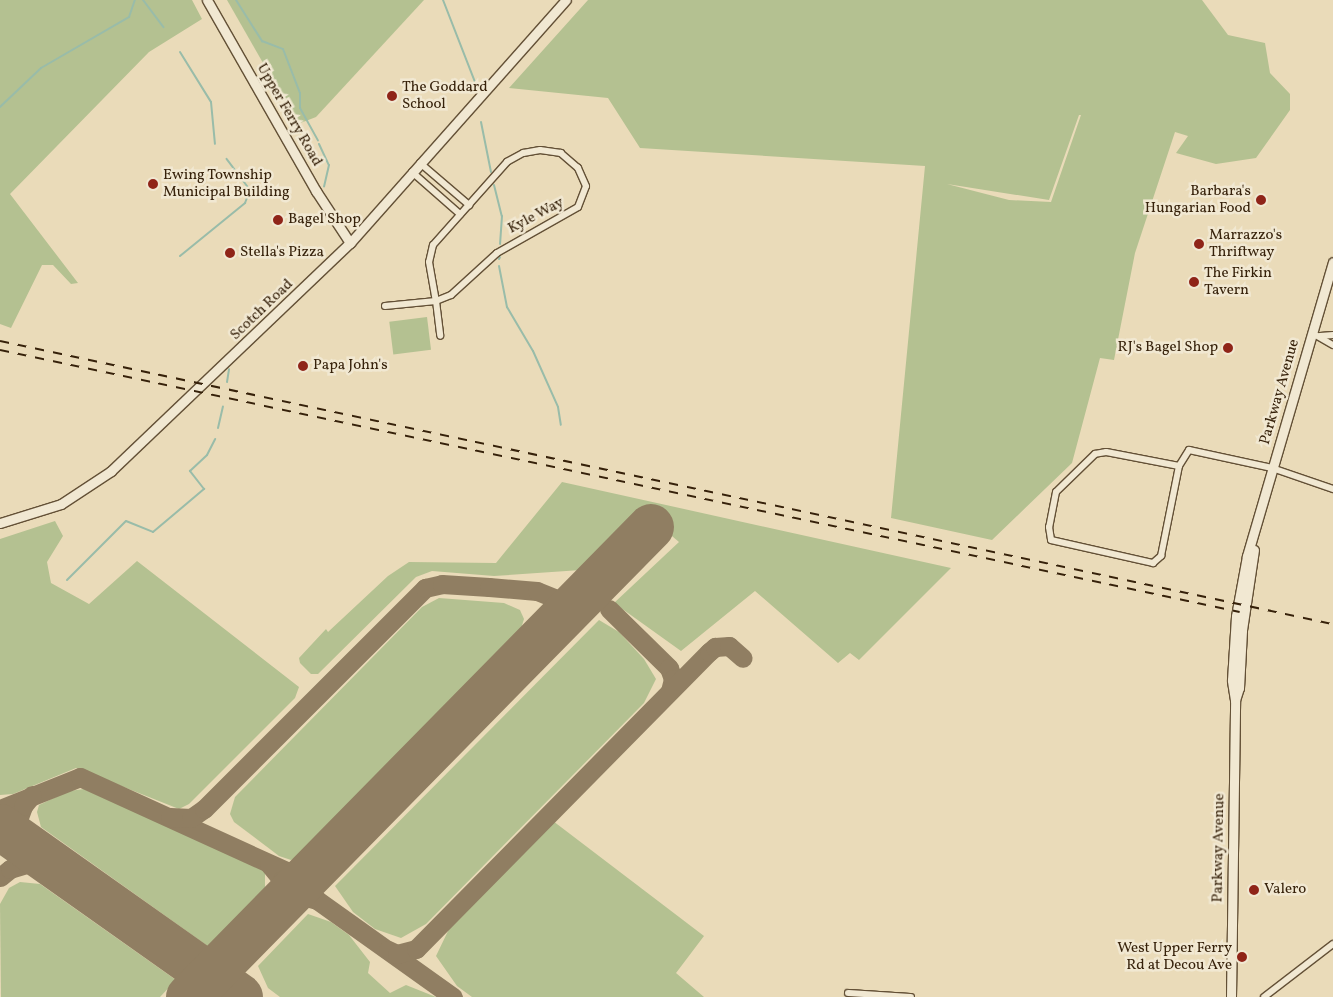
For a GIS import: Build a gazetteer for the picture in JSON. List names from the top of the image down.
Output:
{
  "streets": {
    "main road": ["Upper Ferry Road", "Scotch Road", "Parkway Avenue"],
    "street": ["Kyle Way"]
  },
  "crossings": [
    ["Upper Ferry Road", "Scotch Road"]
  ],
  "places": [
    "The Goddard School",
    "Ewing Township Municipal Building",
    "Barbara's Hungarian Food",
    "Bagel Shop",
    "Marrazzo's Thriftway",
    "Stella's Pizza",
    "The Firkin Tavern",
    "RJ's Bagel Shop",
    "Papa John's",
    "Valero",
    "West Upper Ferry Rd at Decou Ave"
  ]
}
